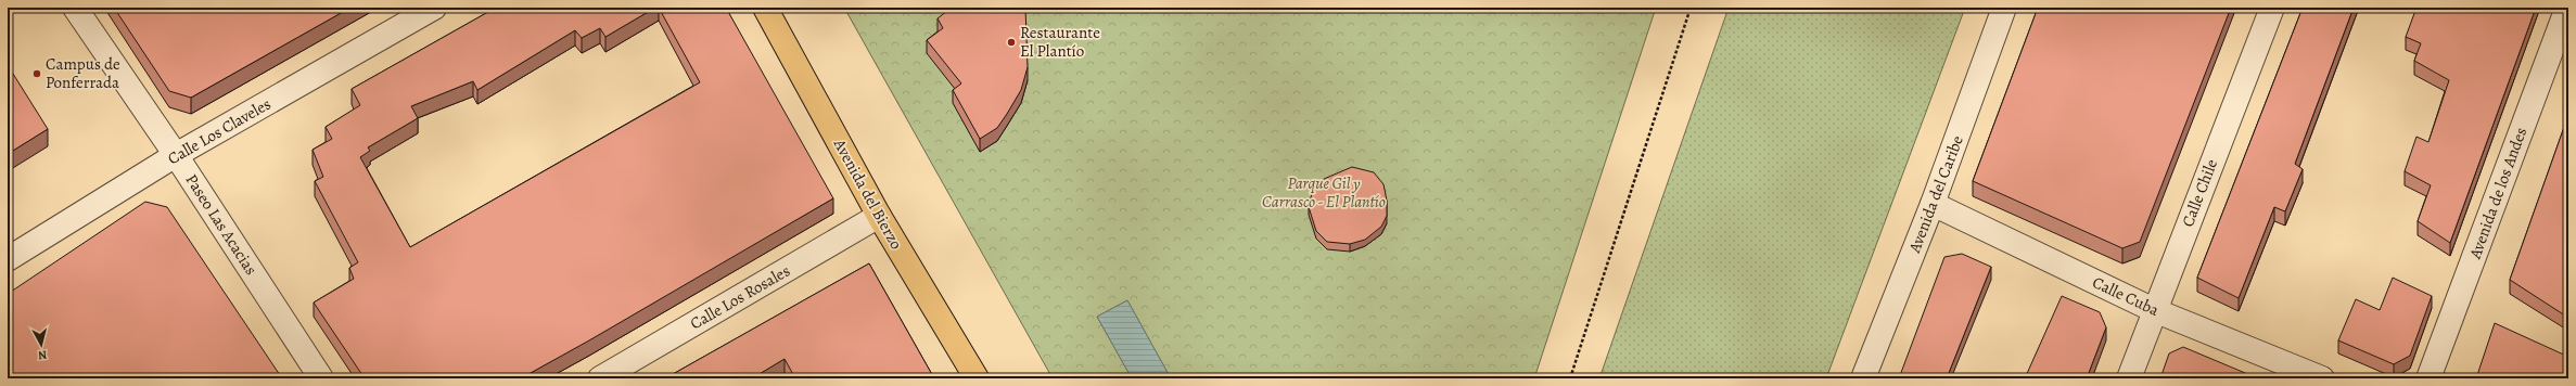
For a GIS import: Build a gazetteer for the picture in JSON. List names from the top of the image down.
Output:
{
  "streets": {
    "main road": ["Avenida del Bierzo"],
    "street": [
      "Calle Los Claveles",
      "Calle Chile",
      "Avenida de los Andes",
      "Avenida del Caribe",
      "Paseo Las Acacias",
      "Calle Cuba",
      "Calle Los Rosales"
    ]
  },
  "crossings": [
    ["Calle Los Claveles", "Paseo Las Acacias"],
    ["Calle Chile", "Calle Cuba"],
    ["Avenida del Bierzo", "Calle Los Rosales"],
    ["Avenida del Caribe", "Calle Cuba"]
  ],
  "parks": ["Parque Gil y Carrasco - El Plantío"],
  "places": ["Restaurante El Plantío", "Campus de Ponferrada"],
  "north": "bottom"
}
